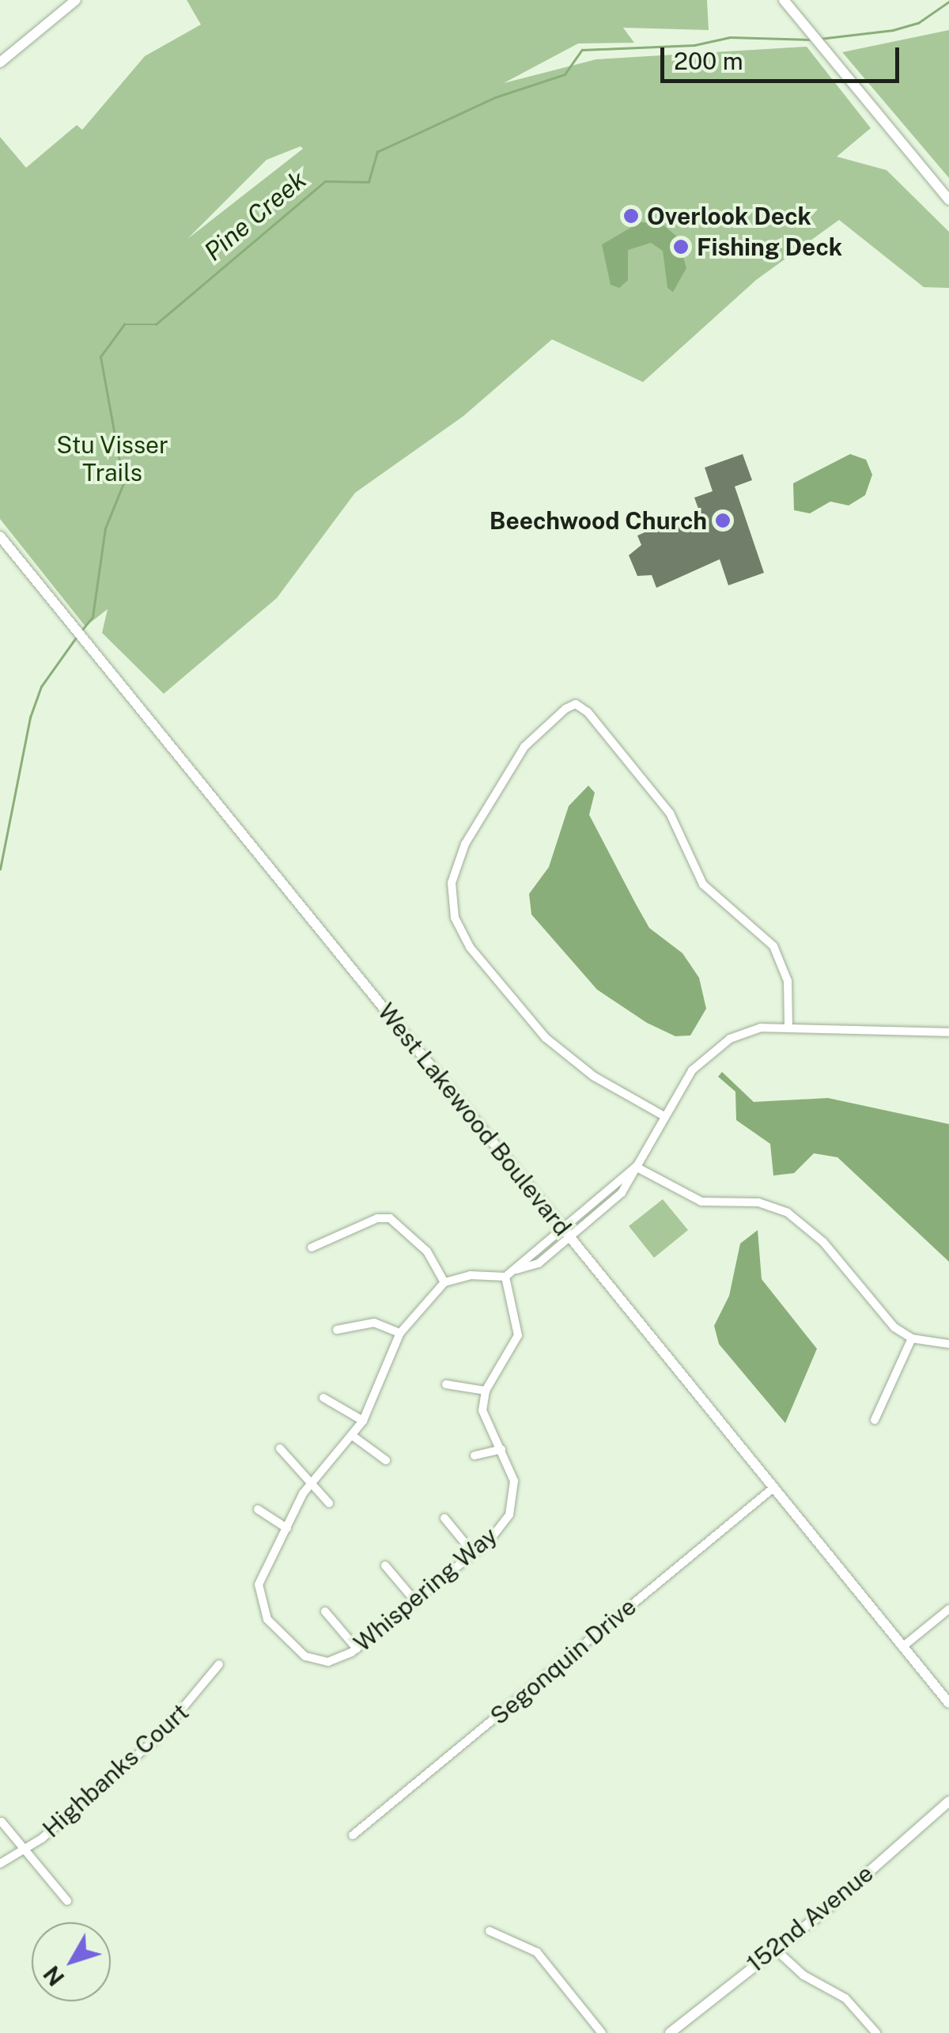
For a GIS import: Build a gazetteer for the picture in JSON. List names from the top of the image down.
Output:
{
  "streets": {
    "street": [
      "West Lakewood Boulevard",
      "Whispering Way",
      "Segonquin Drive",
      "Highbanks Court",
      "152nd Avenue"
    ]
  },
  "crossings": [
    ["West Lakewood Boulevard", "Segonquin Drive"]
  ],
  "water": ["Pine Creek"],
  "parks": ["Stu Visser Trails"],
  "places": ["Overlook Deck", "Fishing Deck", "Beechwood Church"],
  "scale_bar": "200 m",
  "north": "bottom left"
}
